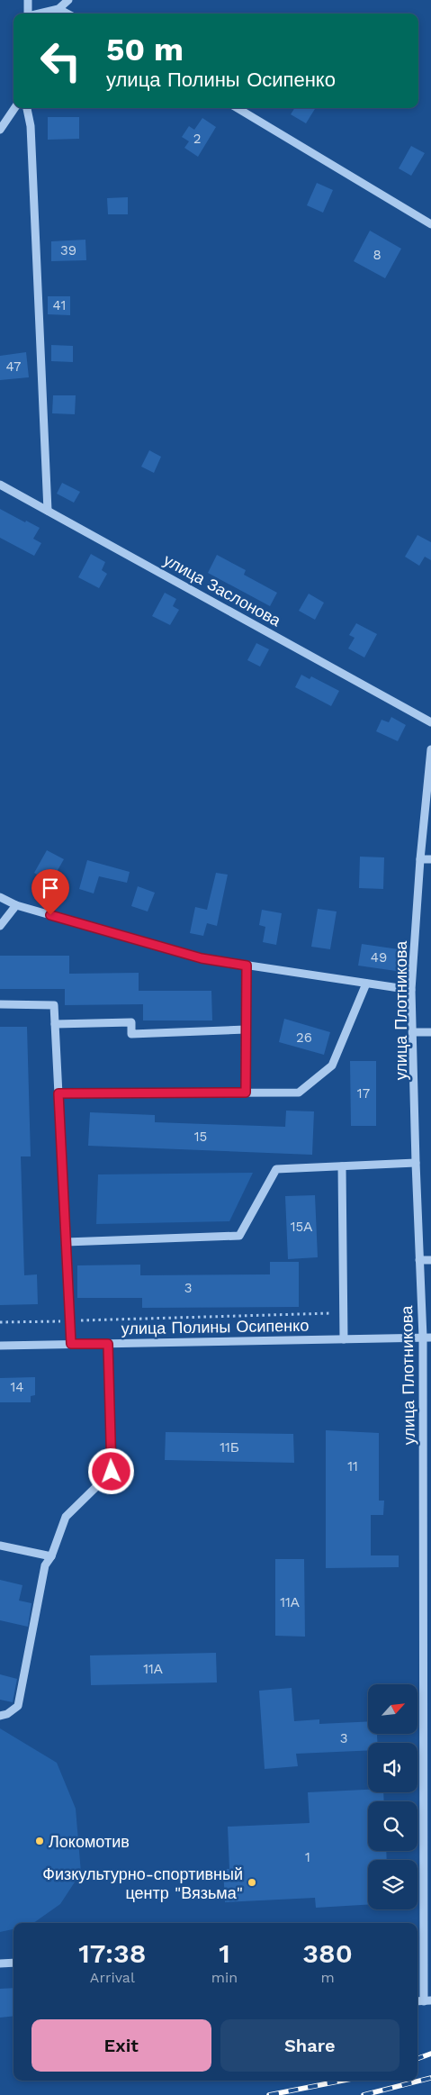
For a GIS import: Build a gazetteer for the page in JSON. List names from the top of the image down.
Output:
{
  "streets": {
    "street": ["улица Заслонова", "улица Плотникова", "улица Полины Осипенко"]
  },
  "crossings": [
    ["улица Плотникова", "улица Полины Осипенко"]
  ],
  "places": ["Локомотив", "Физкультурно-спортивный центр \"Вязьма\""],
  "house_numbers": [
    "2",
    "39",
    "8",
    "41",
    "47",
    "49",
    "26",
    "17",
    "15",
    "15А",
    "3",
    "14",
    "11Б",
    "11",
    "11А",
    "11А",
    "3",
    "1"
  ],
  "north": "top right",
  "page": {
    "turn": ["50 m", "улица Полины Осипенко"],
    "eta": [
      "17:38",
      "Arrival",
      "1",
      "min",
      "380",
      "m"
    ],
    "buttons": ["Exit", "Share"]
  }
}
